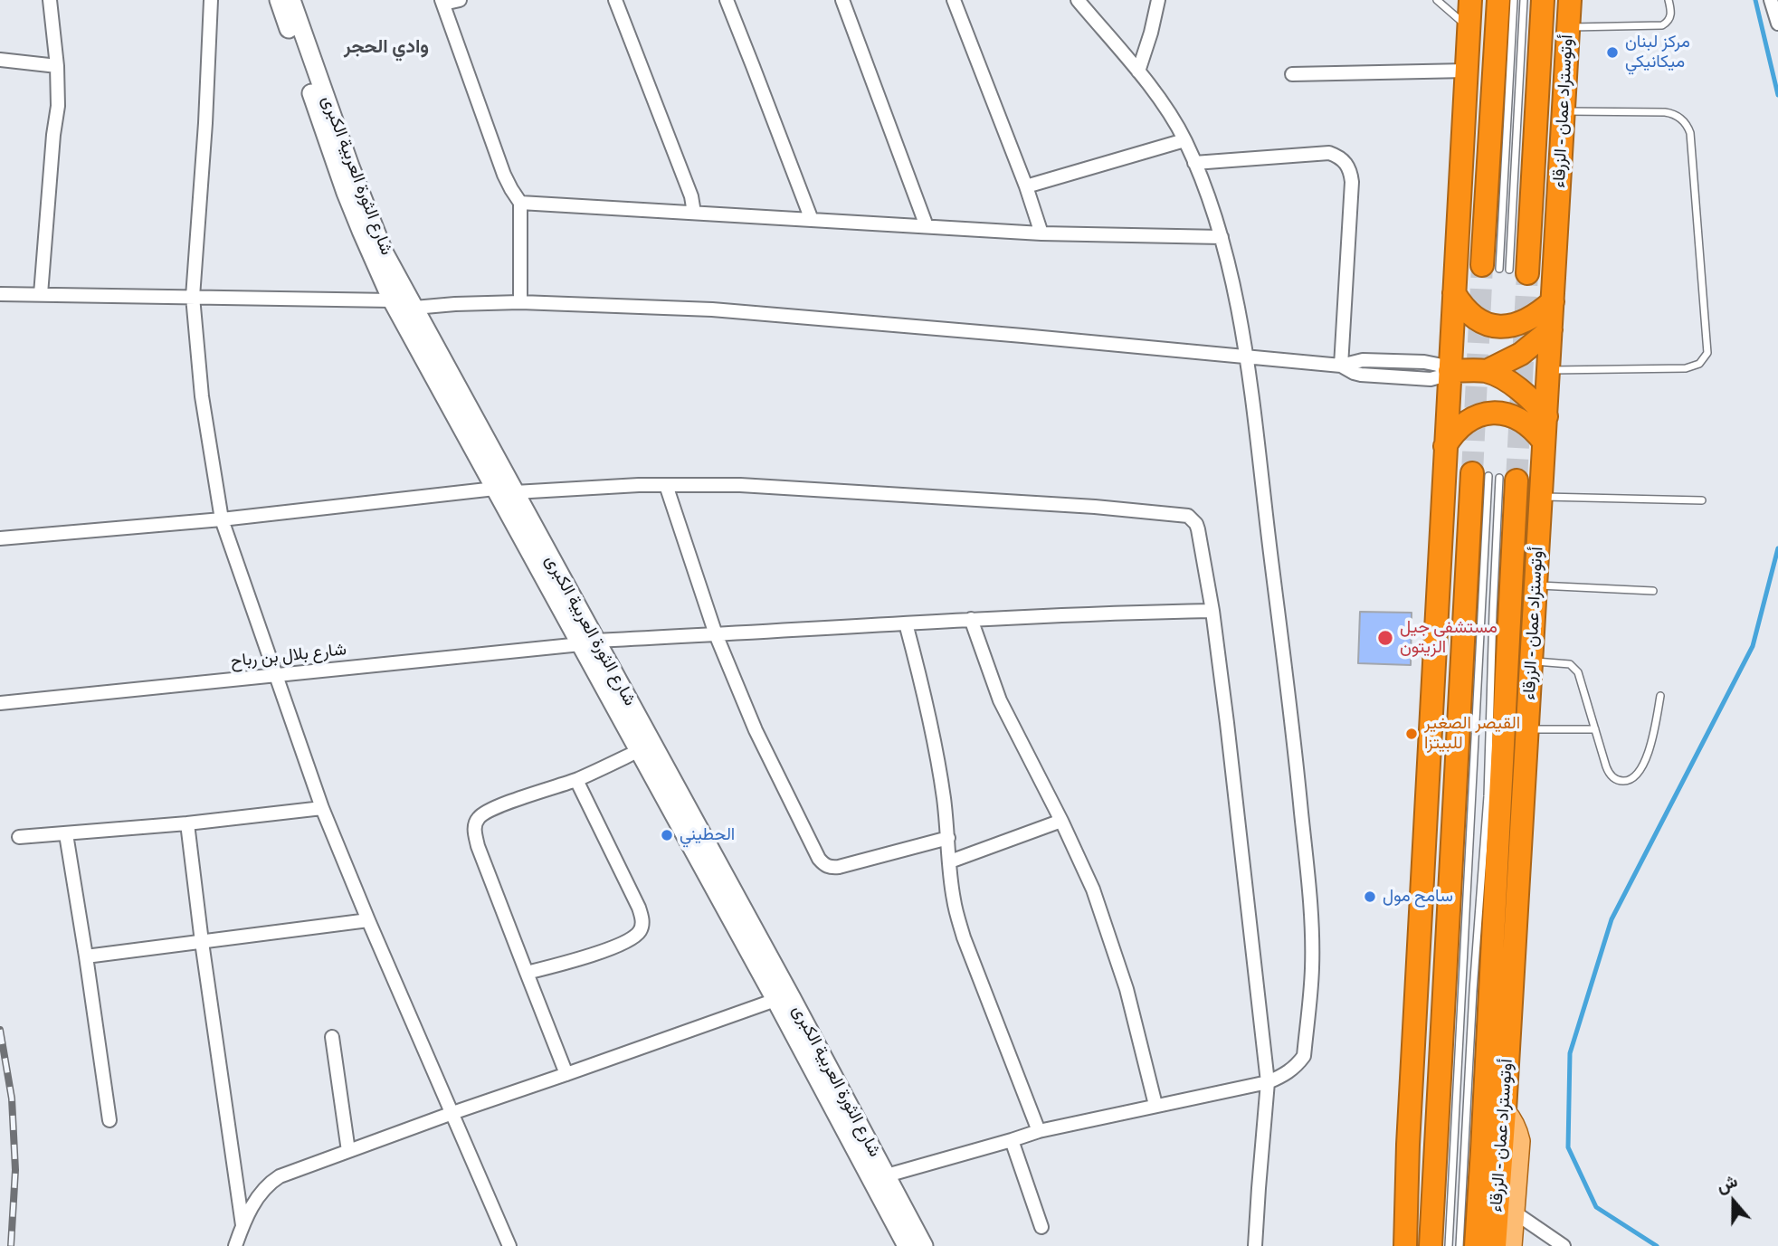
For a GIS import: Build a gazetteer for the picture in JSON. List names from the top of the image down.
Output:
{
  "streets": {
    "highway": ["أوتوستراد عمان - الزرقاء"],
    "main road": ["شارع الثورة العربية الكبرى"],
    "street": ["شارع بلال بن رباح"]
  },
  "crossings": [
    ["شارع الثورة العربية الكبرى", "شارع بلال بن رباح"]
  ],
  "districts": ["وادي الحجر"],
  "places": [
    "مركز لبنان ميكانيكي",
    "مستشفى جيل الزيتون",
    "القيصر الصغير للبيتزا",
    "الحطيني",
    "سامح مول"
  ],
  "north": "top"
}
